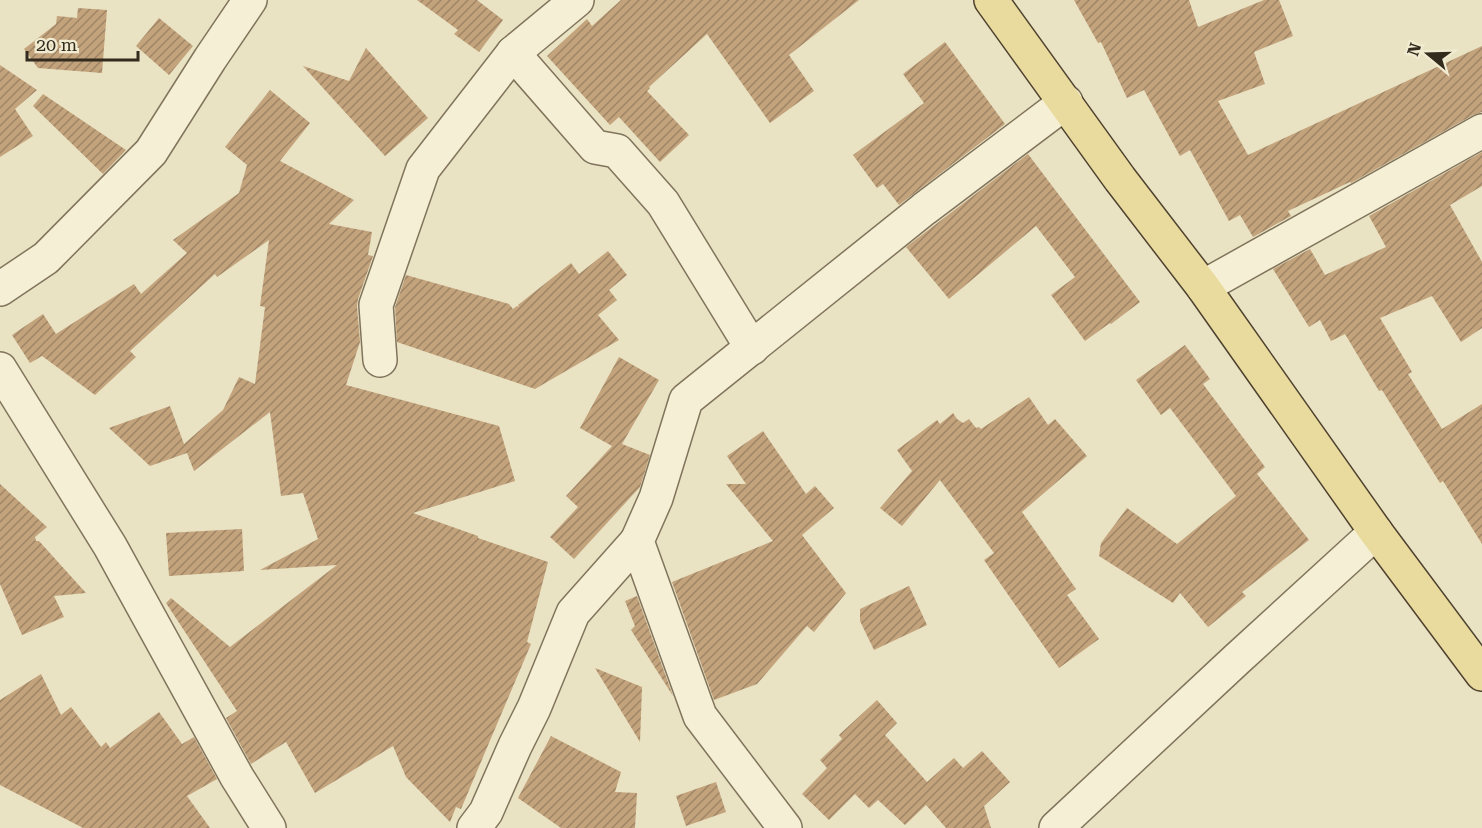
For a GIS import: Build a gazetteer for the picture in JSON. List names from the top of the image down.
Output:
{
  "scale_bar": "20 m",
  "north": "left"
}
